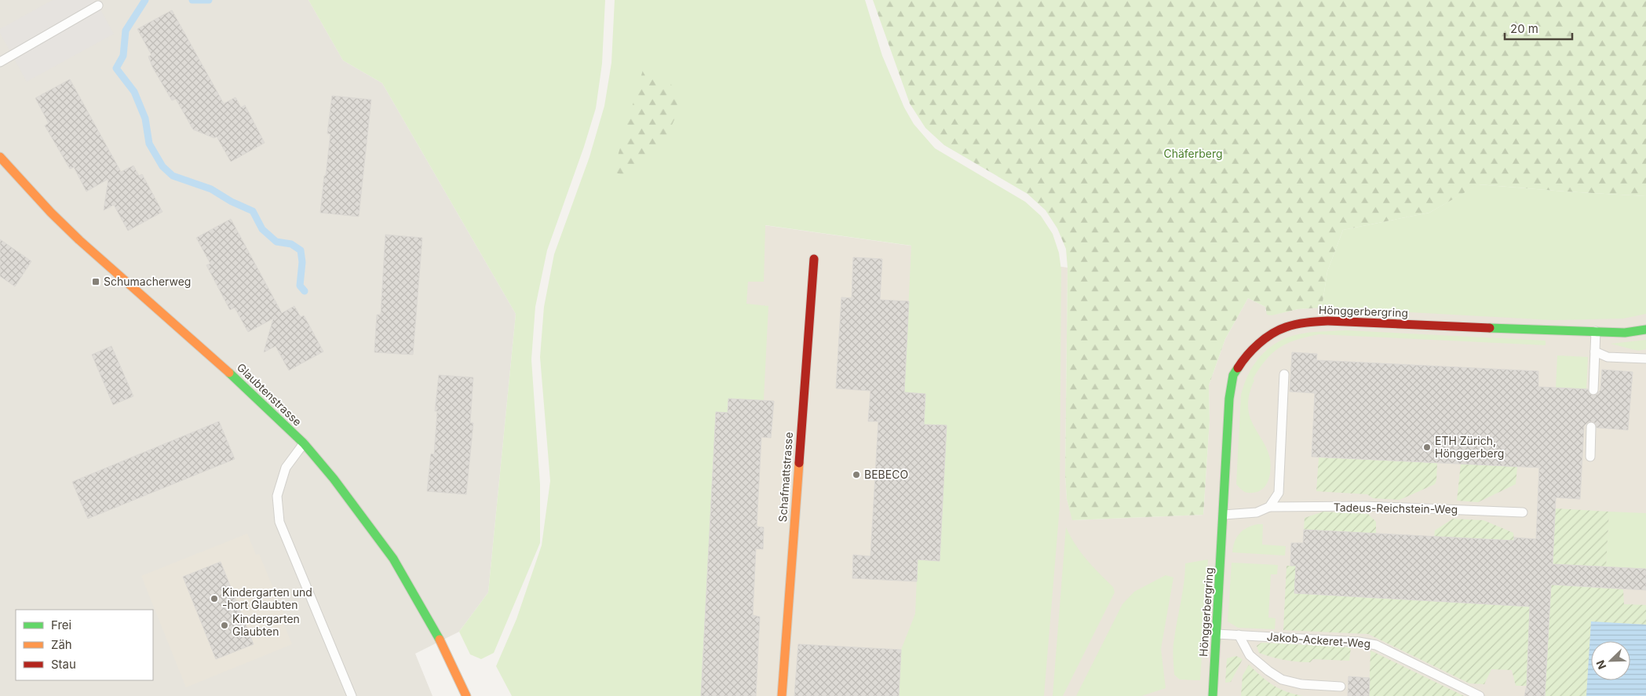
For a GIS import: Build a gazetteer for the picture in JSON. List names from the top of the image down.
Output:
{
  "streets": {
    "street": ["Hönggerbergring", "Glaubtenstrasse", "Schafmattstrasse"],
    "lane": ["Tadeus-Reichstein-Weg", "Jakob-Ackeret-Weg"]
  },
  "crossings": [
    ["Hönggerbergring", "Tadeus-Reichstein-Weg"],
    ["Hönggerbergring", "Jakob-Ackeret-Weg"]
  ],
  "parks": ["Chäferberg"],
  "places": {
    "transit": ["Schumacherweg"],
    "other": [
      "ETH Zürich, Hönggerberg",
      "BEBECO",
      "Kindergarten und -hort Glaubten",
      "Kindergarten Glaubten"
    ]
  },
  "legend": ["Frei", "Zäh", "Stau"],
  "scale_bar": "20 m",
  "north": "bottom left"
}
